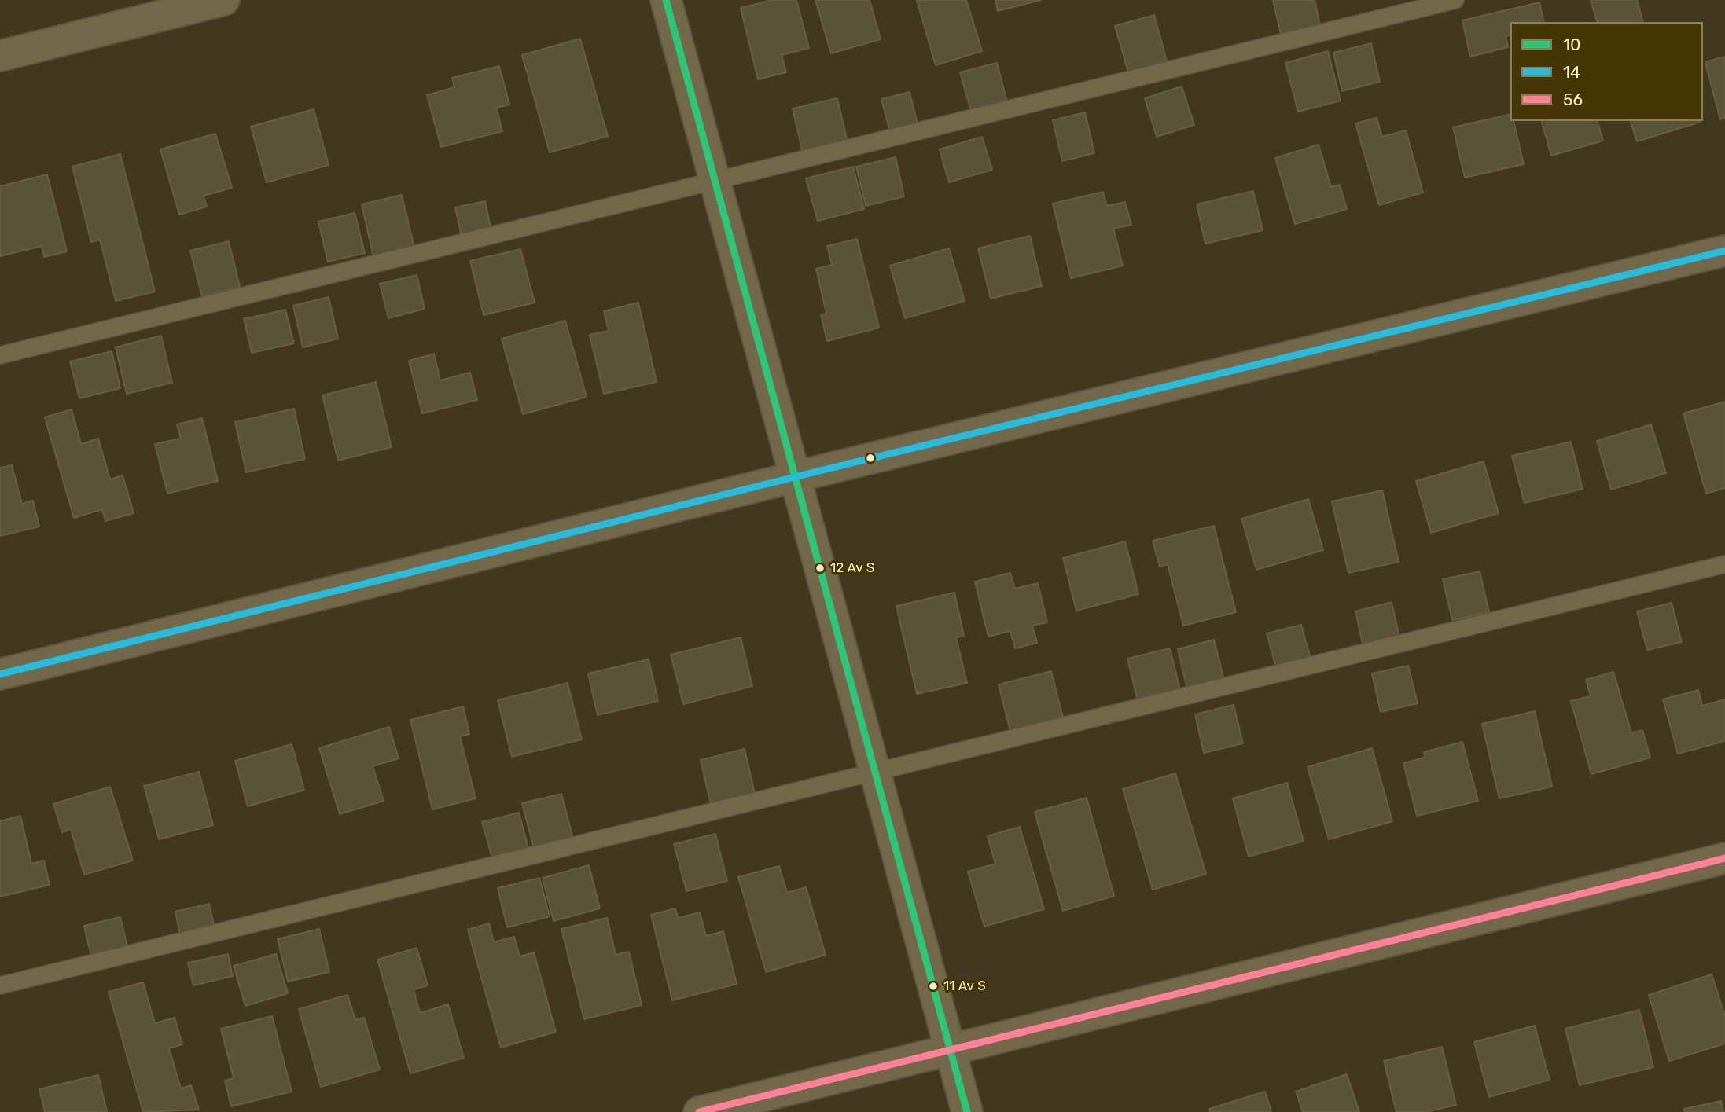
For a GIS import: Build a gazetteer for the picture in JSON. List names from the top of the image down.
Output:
{
  "places": ["12 Av S", "11 Av S"],
  "lines": ["transit line 10", "transit line 14", "transit line 56"],
  "legend": ["10", "14", "56"]
}
